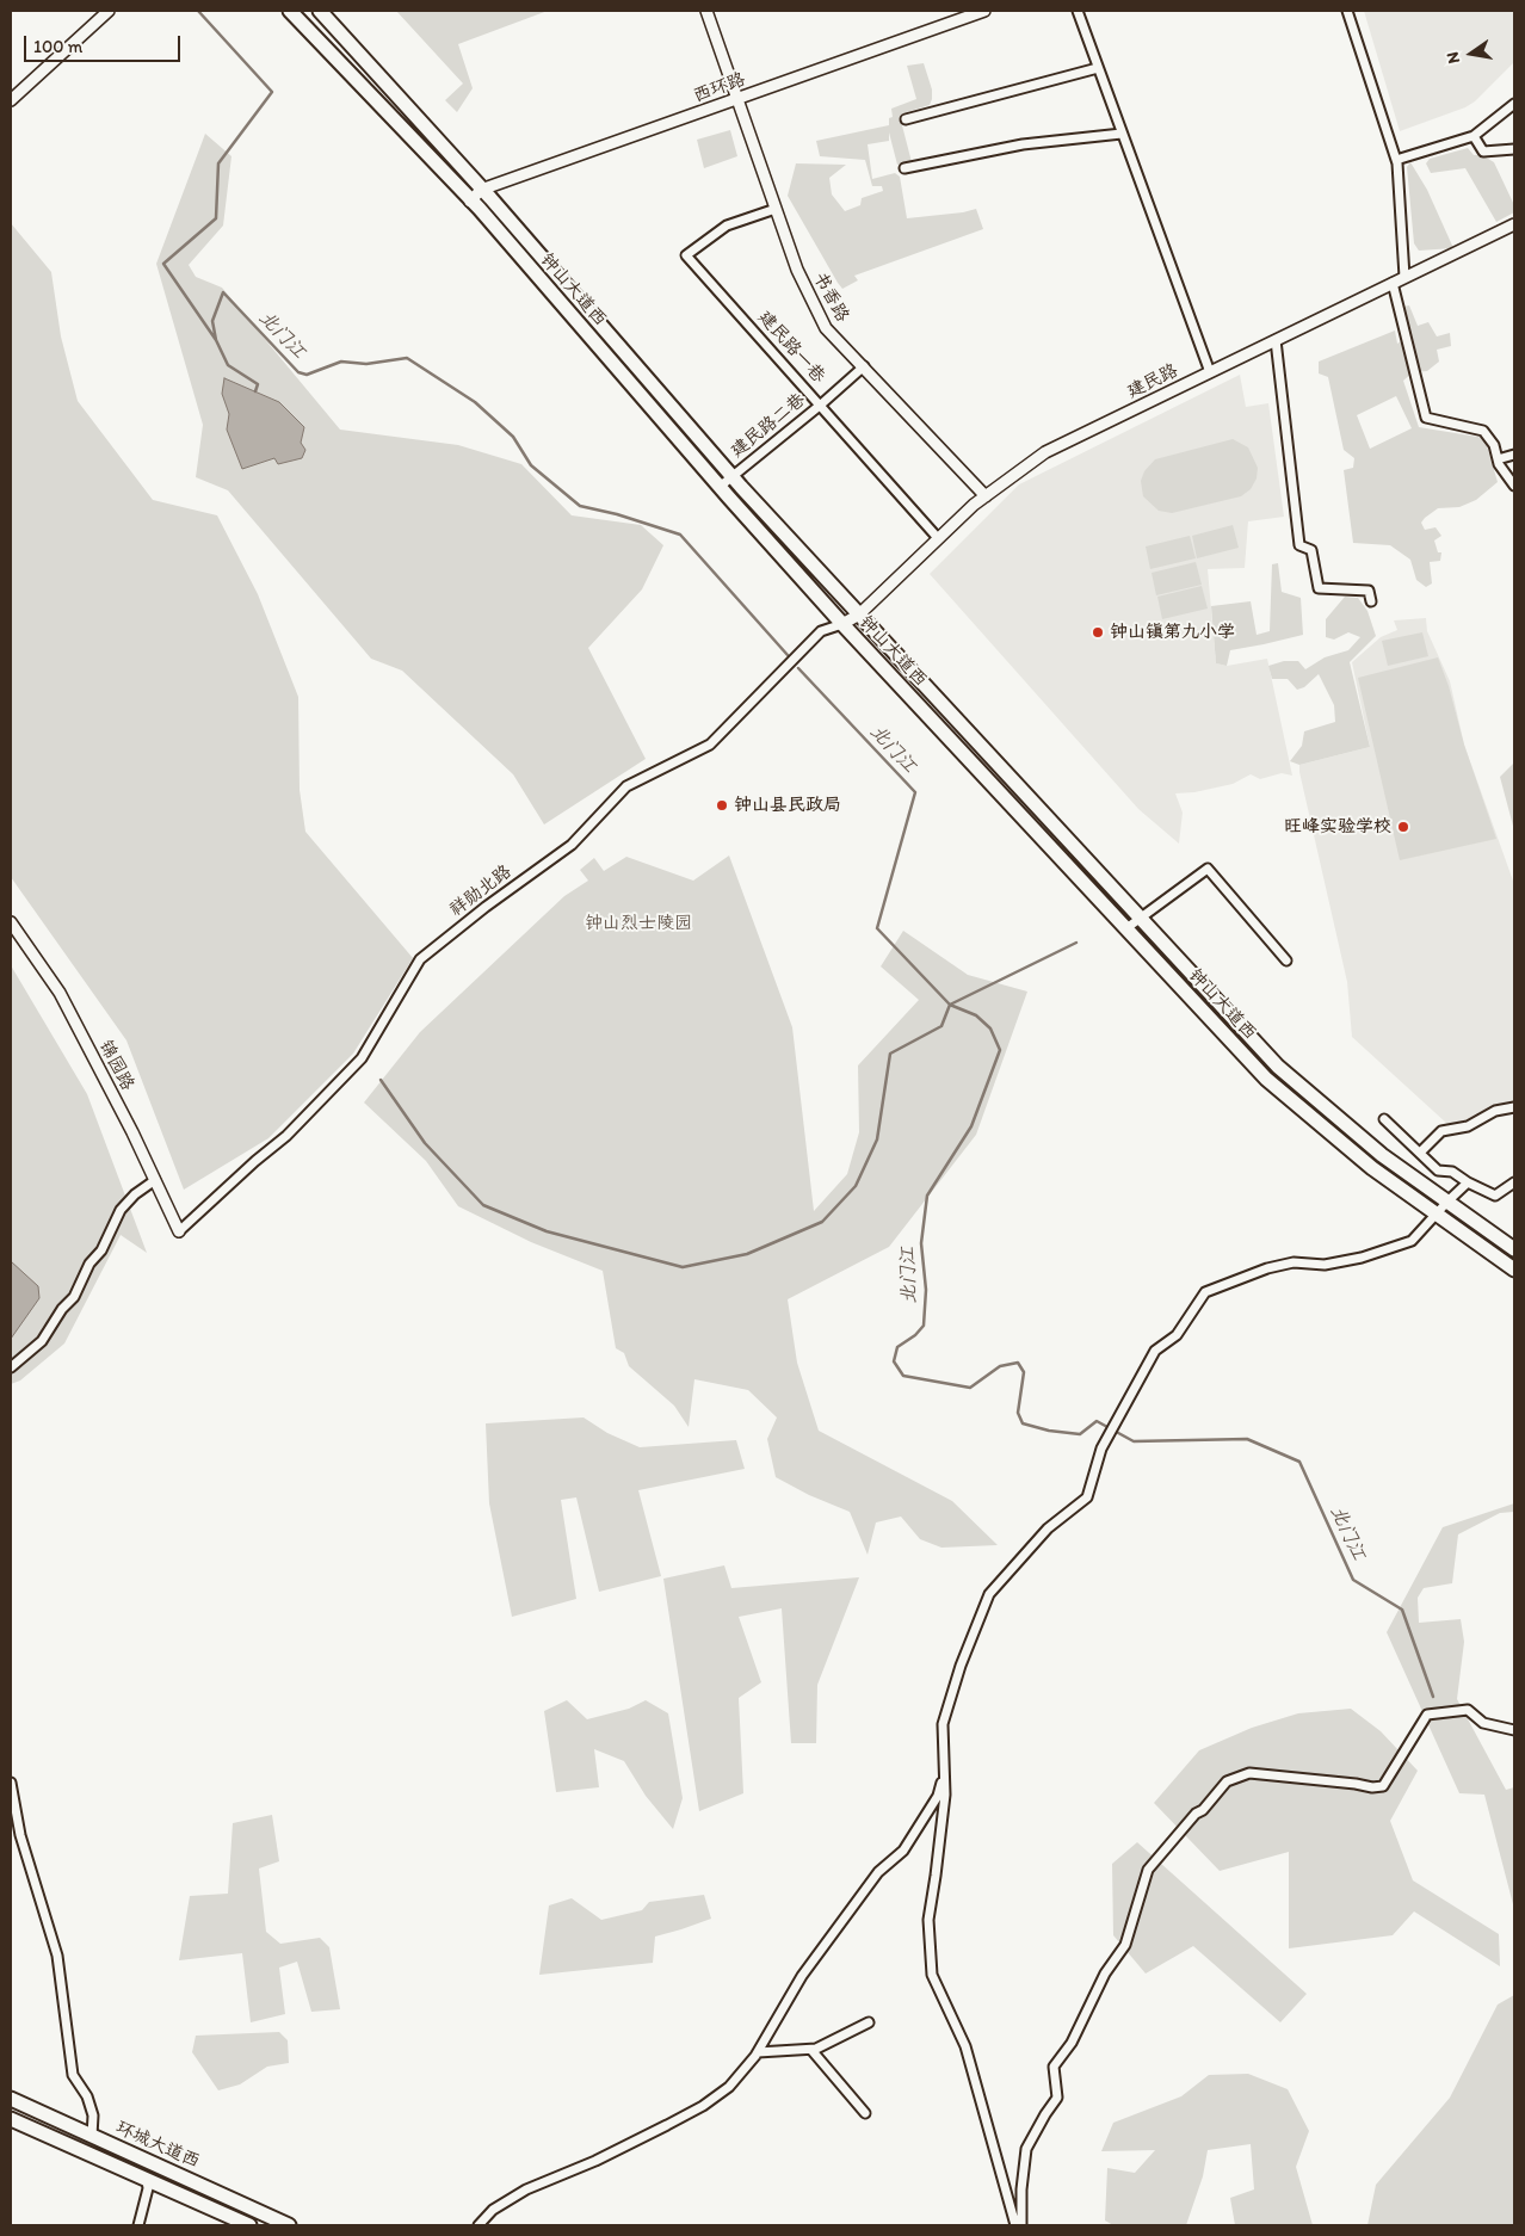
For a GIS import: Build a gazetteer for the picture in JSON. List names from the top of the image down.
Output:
{
  "streets": {
    "main road": ["钟山大道西", "环城大道西"],
    "street": [
      "西环路",
      "书香路",
      "建民路一巷",
      "建民路",
      "建民路二巷",
      "祥勋北路",
      "锦园路"
    ]
  },
  "crossings": [
    ["西环路", "钟山大道西"],
    ["西环路", "书香路"],
    ["钟山大道西", "建民路"],
    ["钟山大道西", "建民路二巷"],
    ["钟山大道西", "祥勋北路"],
    ["书香路", "建民路一巷"],
    ["书香路", "建民路"],
    ["书香路", "建民路二巷"],
    ["建民路一巷", "建民路"],
    ["建民路一巷", "建民路二巷"],
    ["建民路", "祥勋北路"],
    ["祥勋北路", "锦园路"]
  ],
  "water": ["北门江"],
  "parks": ["钟山烈士陵园"],
  "places": ["钟山镇第九小学", "钟山县民政局", "旺峰实验学校"],
  "scale_bar": "100 m",
  "north": "left"
}
